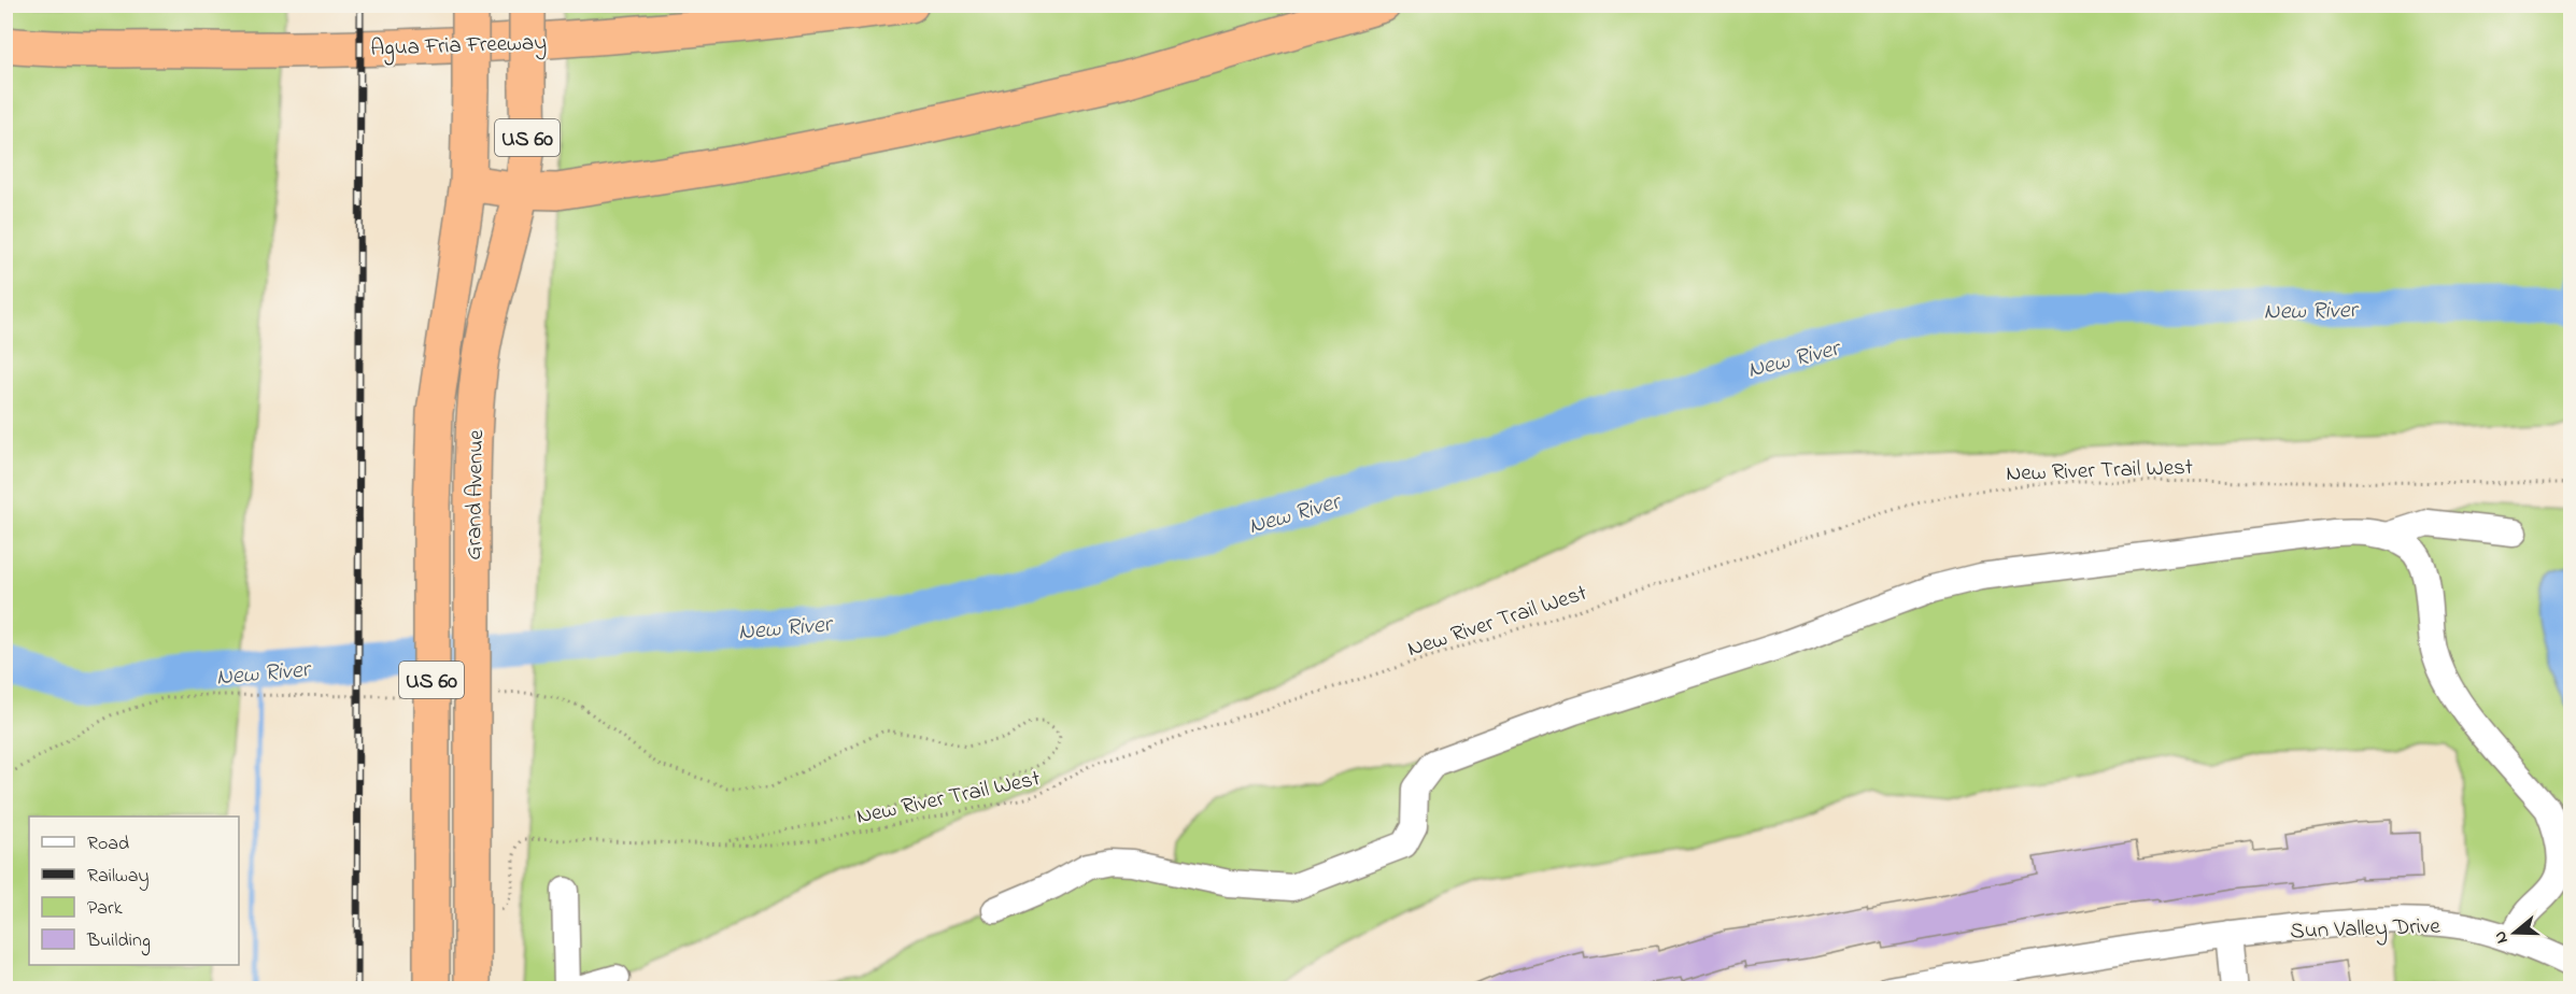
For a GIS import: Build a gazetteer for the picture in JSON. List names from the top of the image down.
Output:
{
  "streets": {
    "highway": ["Agua Fria Freeway", "US 60", "Grand Avenue"],
    "street": ["Sun Valley Drive"],
    "path": ["New River Trail West"]
  },
  "water": ["New River"],
  "legend": [
    "Road",
    "Railway",
    "Park",
    "Building"
  ],
  "north": "left"
}
